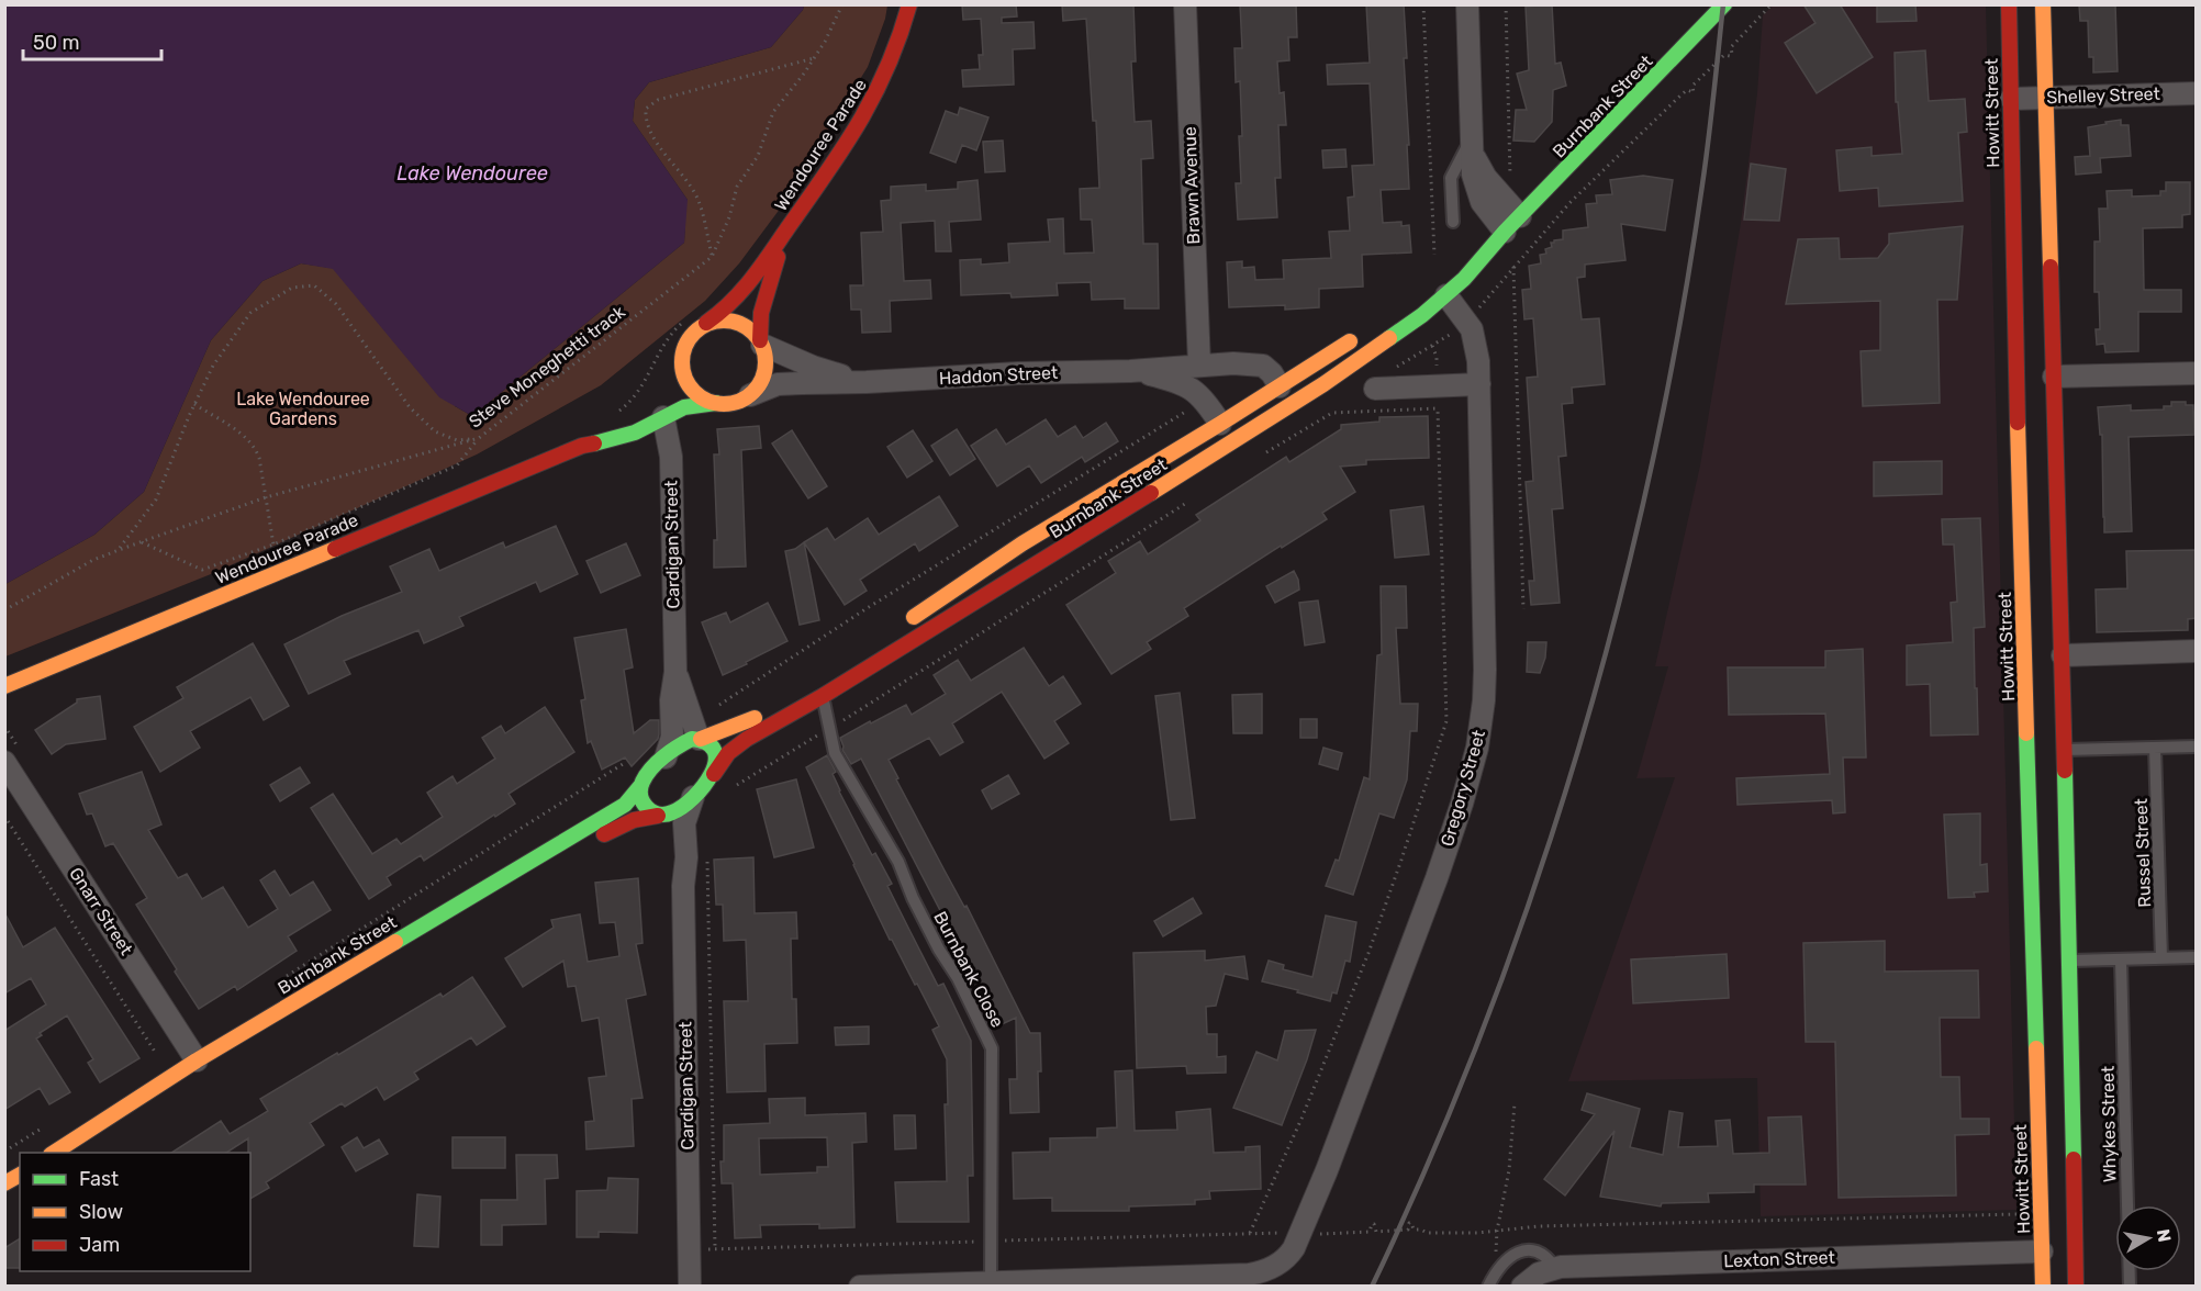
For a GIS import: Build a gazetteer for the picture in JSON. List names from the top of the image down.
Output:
{
  "streets": {
    "main road": ["Burnbank Street", "Howitt Street", "Wendouree Parade"],
    "street": [
      "Shelley Street",
      "Brawn Avenue",
      "Haddon Street",
      "Cardigan Street",
      "Gregory Street",
      "Gnarr Street",
      "Lexton Street"
    ],
    "lane": ["Russel Street", "Burnbank Close", "Whykes Street"],
    "path": ["Steve Moneghetti track"]
  },
  "crossings": [
    ["Shelley Street", "Howitt Street"],
    ["Burnbank Street", "Haddon Street"],
    ["Burnbank Street", "Cardigan Street"],
    ["Burnbank Street", "Gregory Street"],
    ["Burnbank Street", "Gnarr Street"],
    ["Burnbank Street", "Burnbank Close"],
    ["Howitt Street", "Lexton Street"],
    ["Wendouree Parade", "Haddon Street"],
    ["Wendouree Parade", "Cardigan Street"],
    ["Brawn Avenue", "Haddon Street"],
    ["Gregory Street", "Burnbank Close"]
  ],
  "water": ["Lake Wendouree"],
  "parks": ["Lake Wendouree Gardens"],
  "legend": ["Fast", "Slow", "Jam"],
  "scale_bar": "50 m",
  "north": "right"
}
